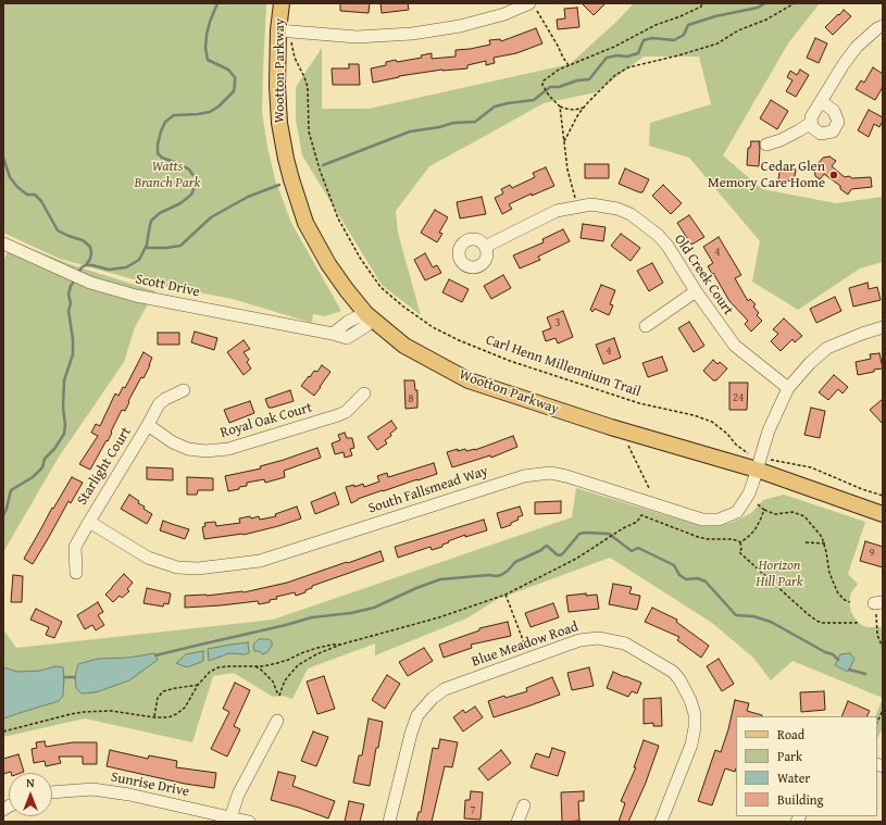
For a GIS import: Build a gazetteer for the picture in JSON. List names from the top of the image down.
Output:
{
  "streets": {
    "main road": ["Wootton Parkway"],
    "street": [
      "Old Creek Court",
      "Scott Drive",
      "Royal Oak Court",
      "Starlight Court",
      "South Fallsmead Way",
      "Blue Meadow Road",
      "Sunrise Drive"
    ],
    "path": ["Carl Henn Millennium Trail"]
  },
  "crossings": [
    ["Wootton Parkway", "Scott Drive"],
    ["Wootton Parkway", "Carl Henn Millennium Trail"],
    ["Wootton Parkway", "South Fallsmead Way"],
    ["Old Creek Court", "South Fallsmead Way"],
    ["Carl Henn Millennium Trail", "South Fallsmead Way"],
    ["Royal Oak Court", "Starlight Court"],
    ["Starlight Court", "South Fallsmead Way"]
  ],
  "parks": ["Watts Branch Park", "Horizon Hill Park"],
  "places": ["Cedar Glen Memory Care Home"],
  "house_numbers": [
    "4",
    "3",
    "4",
    "24",
    "8",
    "9",
    "7"
  ],
  "legend": [
    "Road",
    "Park",
    "Water",
    "Building"
  ],
  "north": "top"
}
